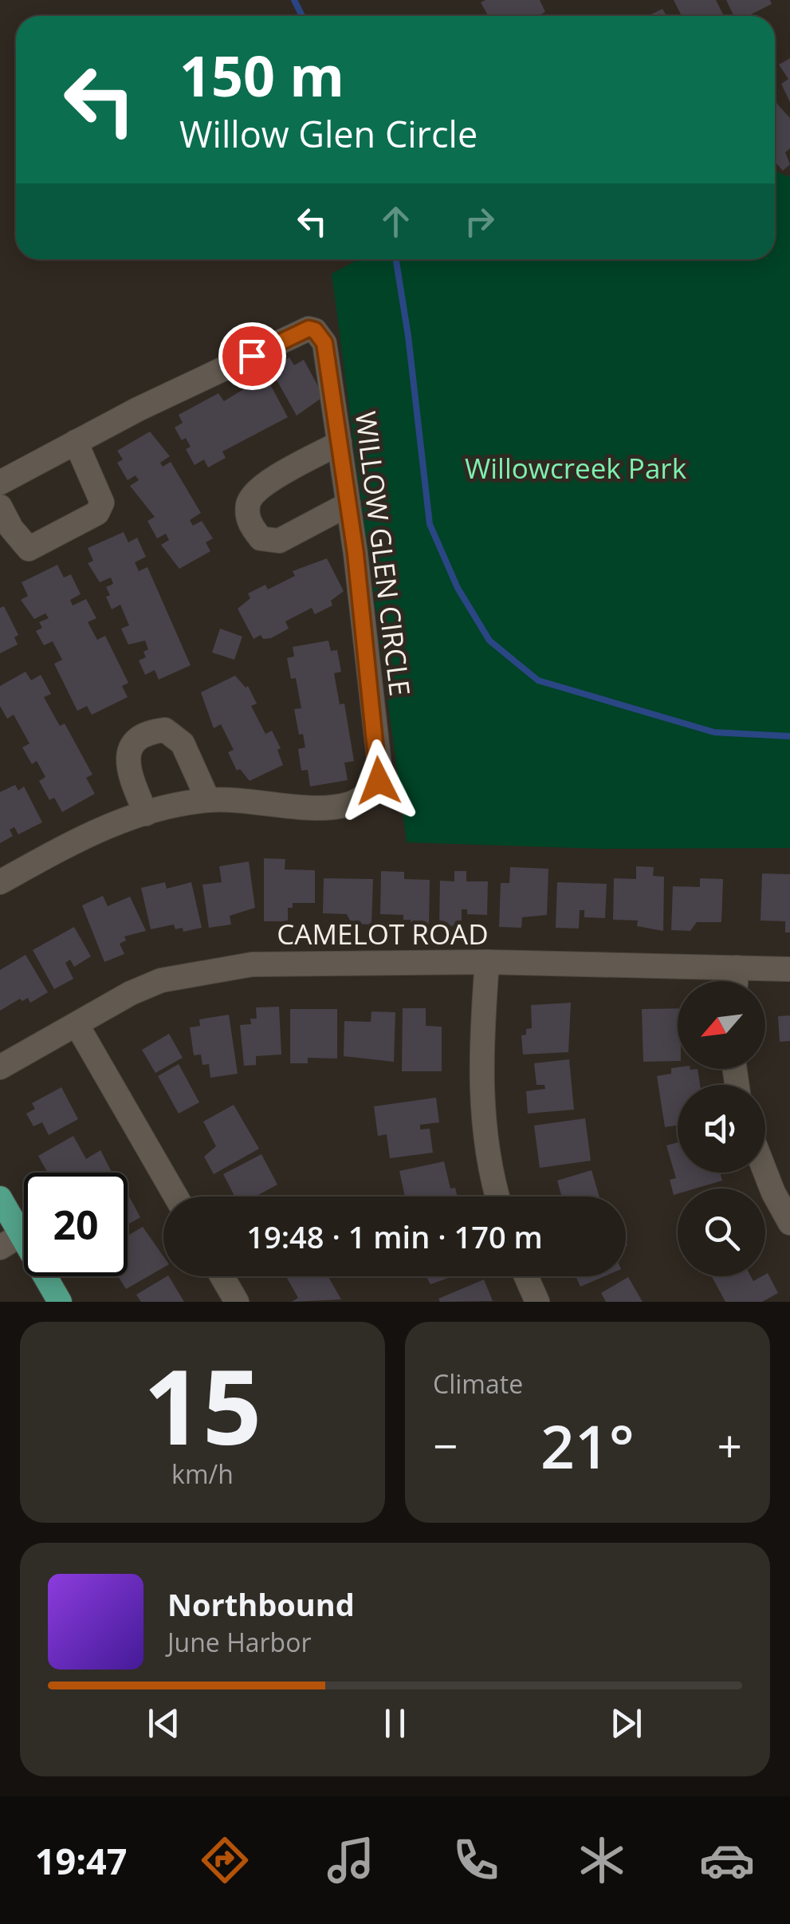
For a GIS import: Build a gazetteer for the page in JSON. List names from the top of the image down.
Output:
{
  "streets": {
    "street": ["WILLOW GLEN CIRCLE", "CAMELOT ROAD"]
  },
  "parks": ["Willowcreek Park"],
  "north": "bottom left",
  "page": {
    "turn": ["150 m", "Willow Glen Circle"],
    "limit": "20",
    "trip": "19:48 · 1 min · 170 m",
    "tile": [
      ["15", "km/h"],
      "Climate"
    ],
    "heat": ["−", "21°", "+"],
    "song": ["Northbound", "June Harbor"],
    "tabs": "19:47"
  }
}
